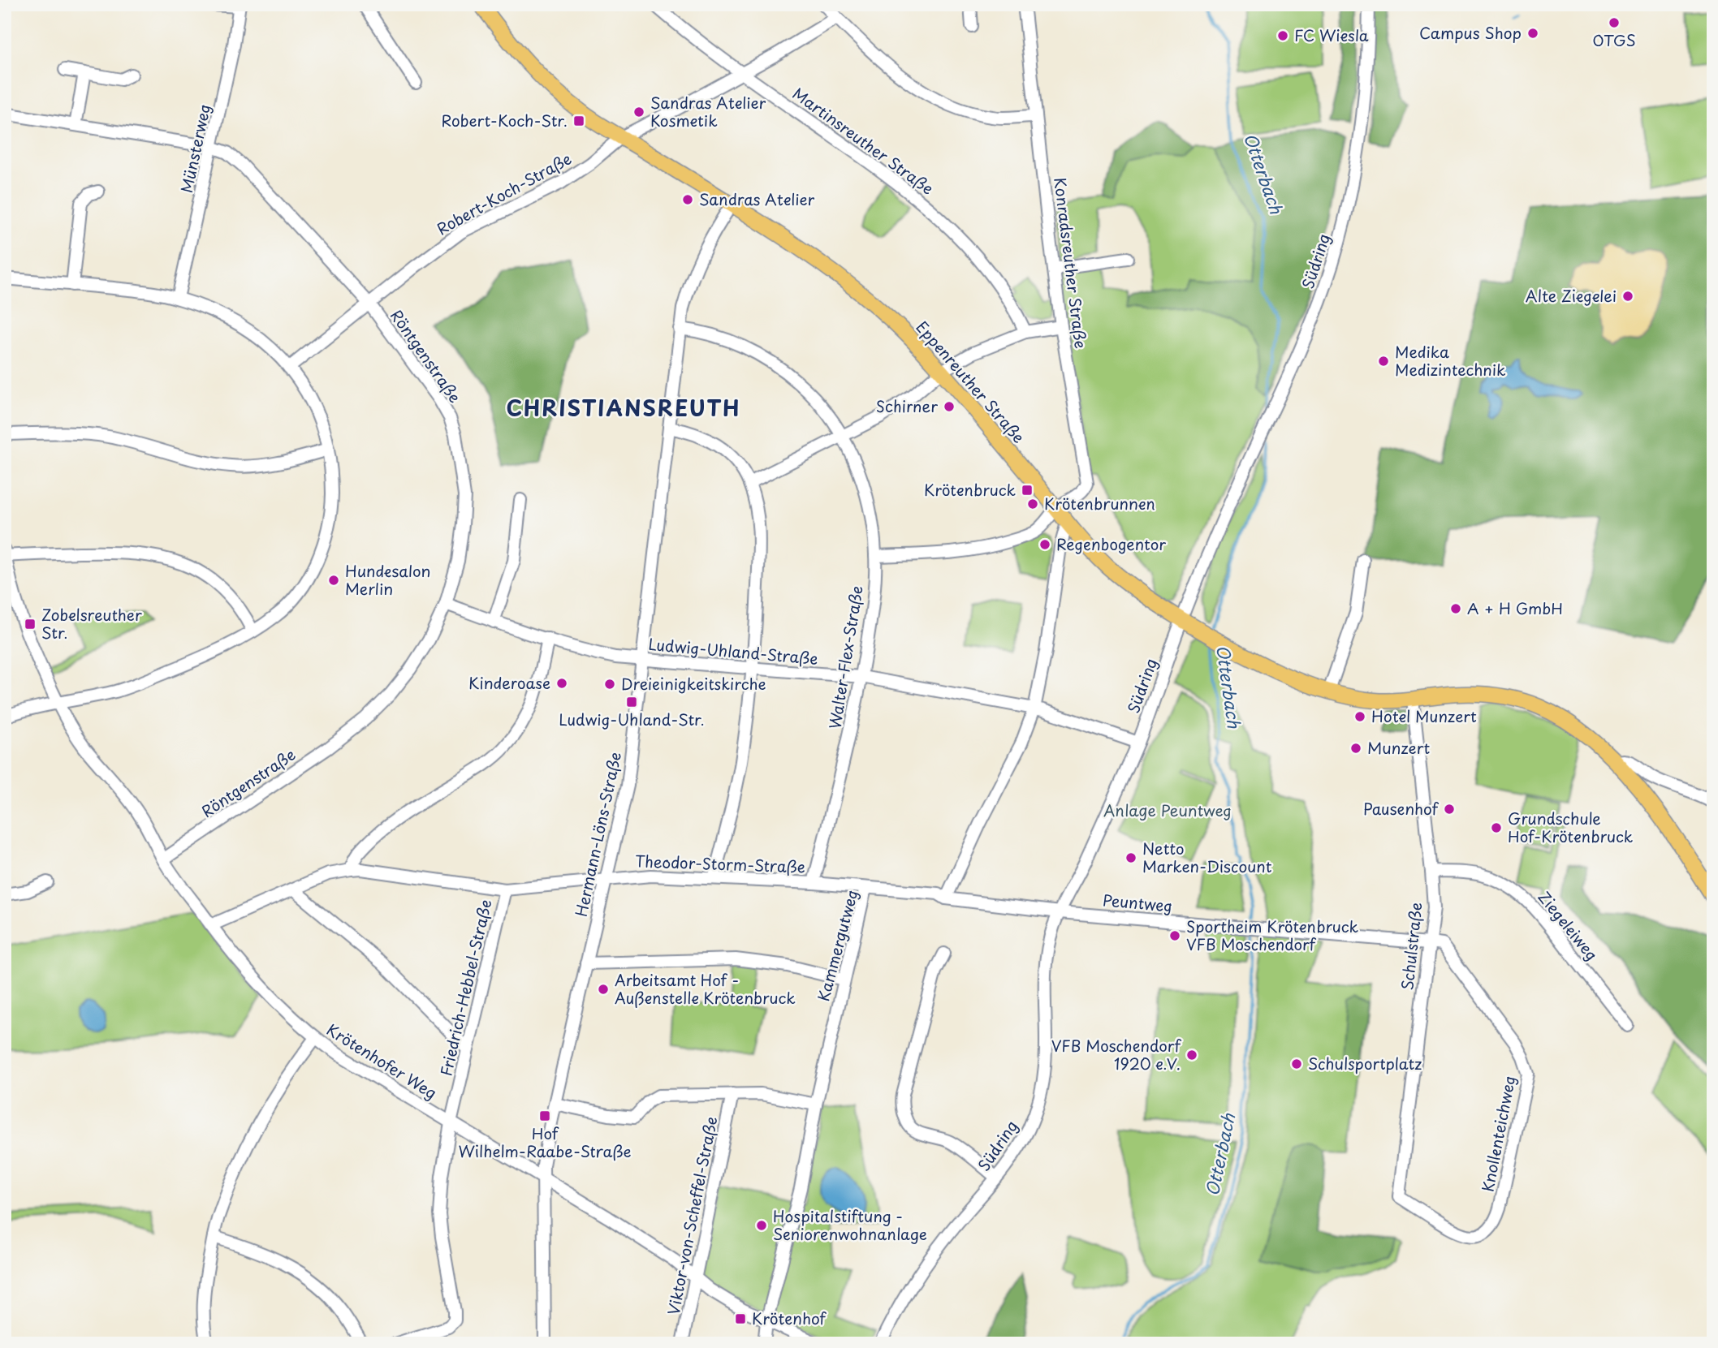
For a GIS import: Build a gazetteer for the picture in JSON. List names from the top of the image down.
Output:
{
  "streets": {
    "main road": ["Eppenreuther Straße"],
    "street": [
      "Martinsreuther Straße",
      "Münsterweg",
      "Robert-Koch-Straße",
      "Südring",
      "Konradsreuther Straße",
      "Röntgenstraße",
      "Ludwig-Uhland-Straße",
      "Walter-Flex-Straße",
      "Hermann-Löns-Straße",
      "Theodor-Storm-Straße",
      "Peuntweg",
      "Ziegeleiweg",
      "Kammergutweg",
      "Schulstraße",
      "Friedrich-Hebbel-Straße",
      "Krötenhofer Weg",
      "Knollenteichweg",
      "Viktor-von-Scheffel-Straße"
    ]
  },
  "crossings": [
    ["Martinsreuther Straße", "Robert-Koch-Straße"],
    ["Münsterweg", "Röntgenstraße"],
    ["Robert-Koch-Straße", "Röntgenstraße"],
    ["Robert-Koch-Straße", "Eppenreuther Straße"],
    ["Südring", "Eppenreuther Straße"],
    ["Südring", "Ludwig-Uhland-Straße"],
    ["Südring", "Peuntweg"],
    ["Konradsreuther Straße", "Eppenreuther Straße"],
    ["Röntgenstraße", "Ludwig-Uhland-Straße"],
    ["Röntgenstraße", "Krötenhofer Weg"],
    ["Eppenreuther Straße", "Hermann-Löns-Straße"],
    ["Eppenreuther Straße", "Schulstraße"],
    ["Ludwig-Uhland-Straße", "Walter-Flex-Straße"],
    ["Ludwig-Uhland-Straße", "Hermann-Löns-Straße"],
    ["Walter-Flex-Straße", "Hermann-Löns-Straße"],
    ["Walter-Flex-Straße", "Theodor-Storm-Straße"],
    ["Hermann-Löns-Straße", "Theodor-Storm-Straße"],
    ["Hermann-Löns-Straße", "Krötenhofer Weg"],
    ["Theodor-Storm-Straße", "Kammergutweg"],
    ["Theodor-Storm-Straße", "Friedrich-Hebbel-Straße"],
    ["Theodor-Storm-Straße", "Krötenhofer Weg"],
    ["Peuntweg", "Kammergutweg"],
    ["Peuntweg", "Schulstraße"],
    ["Peuntweg", "Knollenteichweg"],
    ["Ziegeleiweg", "Schulstraße"],
    ["Kammergutweg", "Krötenhofer Weg"],
    ["Schulstraße", "Knollenteichweg"],
    ["Friedrich-Hebbel-Straße", "Krötenhofer Weg"],
    ["Krötenhofer Weg", "Viktor-von-Scheffel-Straße"]
  ],
  "districts": ["CHRISTIANSREUTH"],
  "water": ["Otterbach"],
  "parks": ["Anlage Peuntweg"],
  "places": {
    "other": [
      "OTGS",
      "Campus Shop",
      "FC Wiesla",
      "Sandras Atelier Kosmetik",
      "Sandras Atelier",
      "Alte Ziegelei",
      "Medika Medizintechnik",
      "Schirner",
      "Krötenbrunnen",
      "Regenbogentor",
      "Hundesalon Merlin",
      "A + H GmbH",
      "Kinderoase",
      "Dreieinigkeitskirche",
      "Hotel Munzert",
      "Munzert",
      "Pausenhof",
      "Grundschule Hof-Krötenbruck",
      "Netto Marken-Discount",
      "Sportheim Krötenbruck VFB Moschendorf",
      "Arbeitsamt Hof - Außenstelle Krötenbruck",
      "VFB Moschendorf 1920 e.V.",
      "Schulsportplatz",
      "Hospitalstiftung - Seniorenwohnanlage"
    ],
    "transit": [
      "Robert-Koch-Str.",
      "Krötenbruck",
      "Zobelsreuther Str.",
      "Ludwig-Uhland-Str.",
      "Hof Wilhelm-Raabe-Straße",
      "Krötenhof"
    ]
  }
}
